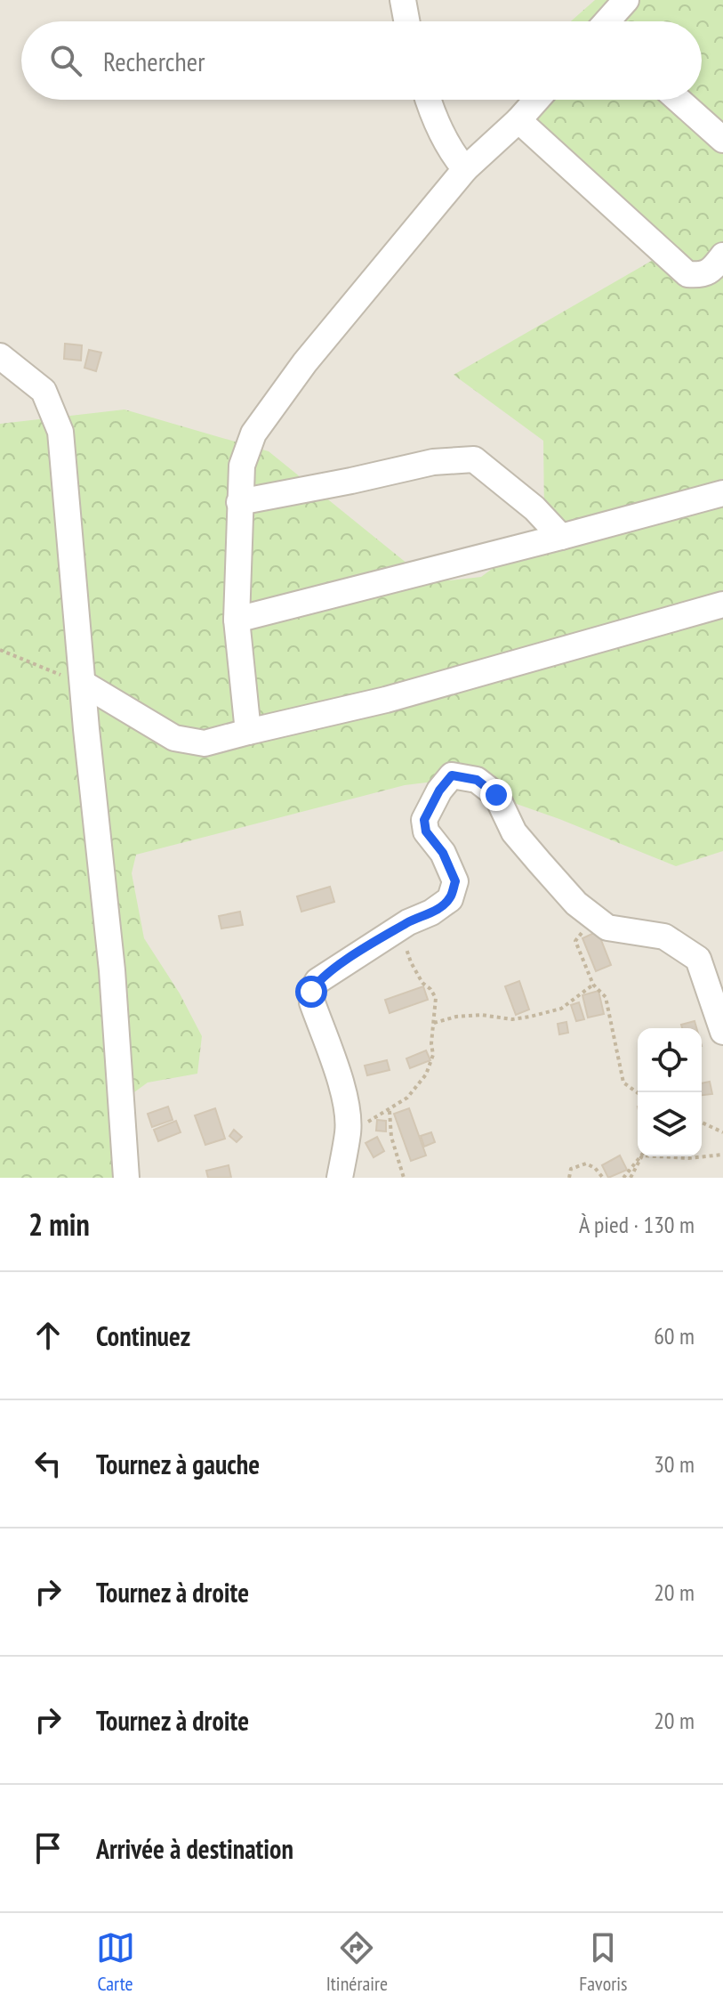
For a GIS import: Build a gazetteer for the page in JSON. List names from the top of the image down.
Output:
{
  "page": {
    "search": "Rechercher",
    "heading": ["2 min", "À pied · 130 m"],
    "list": [
      ["Continuez", "60 m"],
      ["Tournez à gauche", "30 m"],
      ["Tournez à droite", "20 m"],
      ["Tournez à droite", "20 m"],
      "Arrivée à destination"
    ],
    "nav": ["Carte", "Itinéraire", "Favoris"]
  }
}
